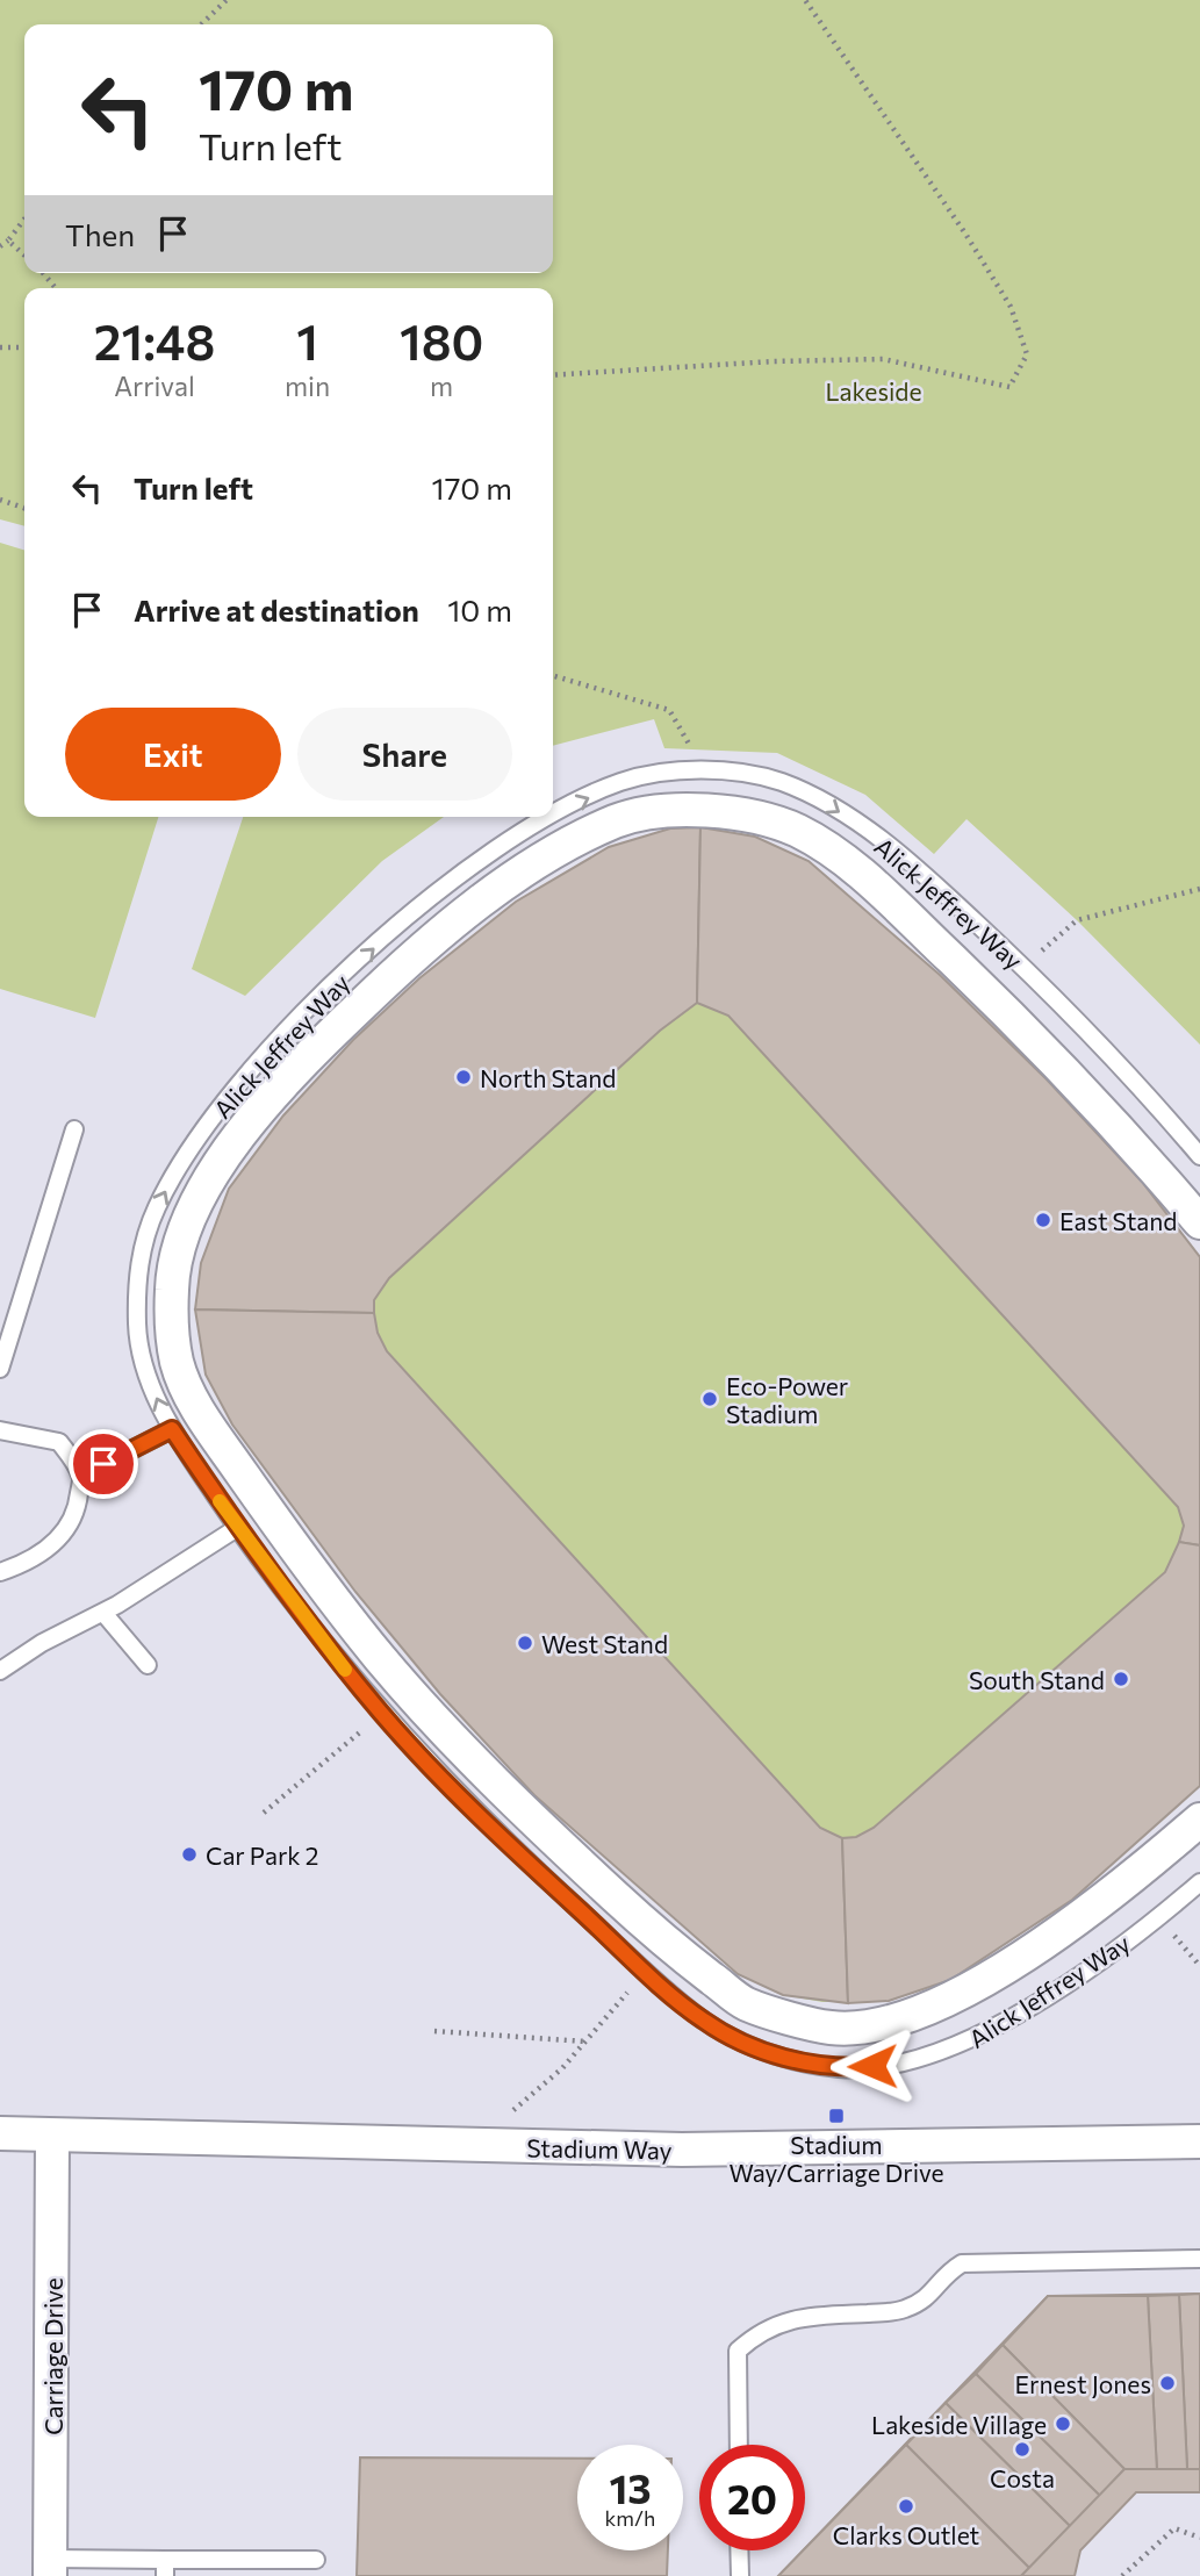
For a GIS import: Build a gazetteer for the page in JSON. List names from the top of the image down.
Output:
{
  "streets": {
    "street": ["Stadium Way", "Carriage Drive"],
    "lane": ["Alick Jeffrey Way"]
  },
  "crossings": [
    ["Stadium Way", "Carriage Drive"]
  ],
  "parks": ["Lakeside"],
  "places": {
    "other": [
      "North Stand",
      "East Stand",
      "Eco-Power Stadium",
      "West Stand",
      "South Stand",
      "Car Park 2",
      "Ernest Jones",
      "Lakeside Village",
      "Costa",
      "Clarks Outlet"
    ],
    "transit": ["Stadium Way/Carriage Drive"]
  },
  "page": {
    "turn": ["170 m", "Turn left"],
    "then": "Then",
    "eta": [
      "21:48",
      "Arrival",
      "1",
      "min",
      "180",
      "m"
    ],
    "list": [
      {
        "name": "Turn left",
        "value": "170 m"
      },
      {
        "name": "Arrive at destination",
        "value": "10 m"
      }
    ],
    "buttons": ["Exit", "Share"],
    "speed": "13 km/h",
    "limit": "20"
  }
}
